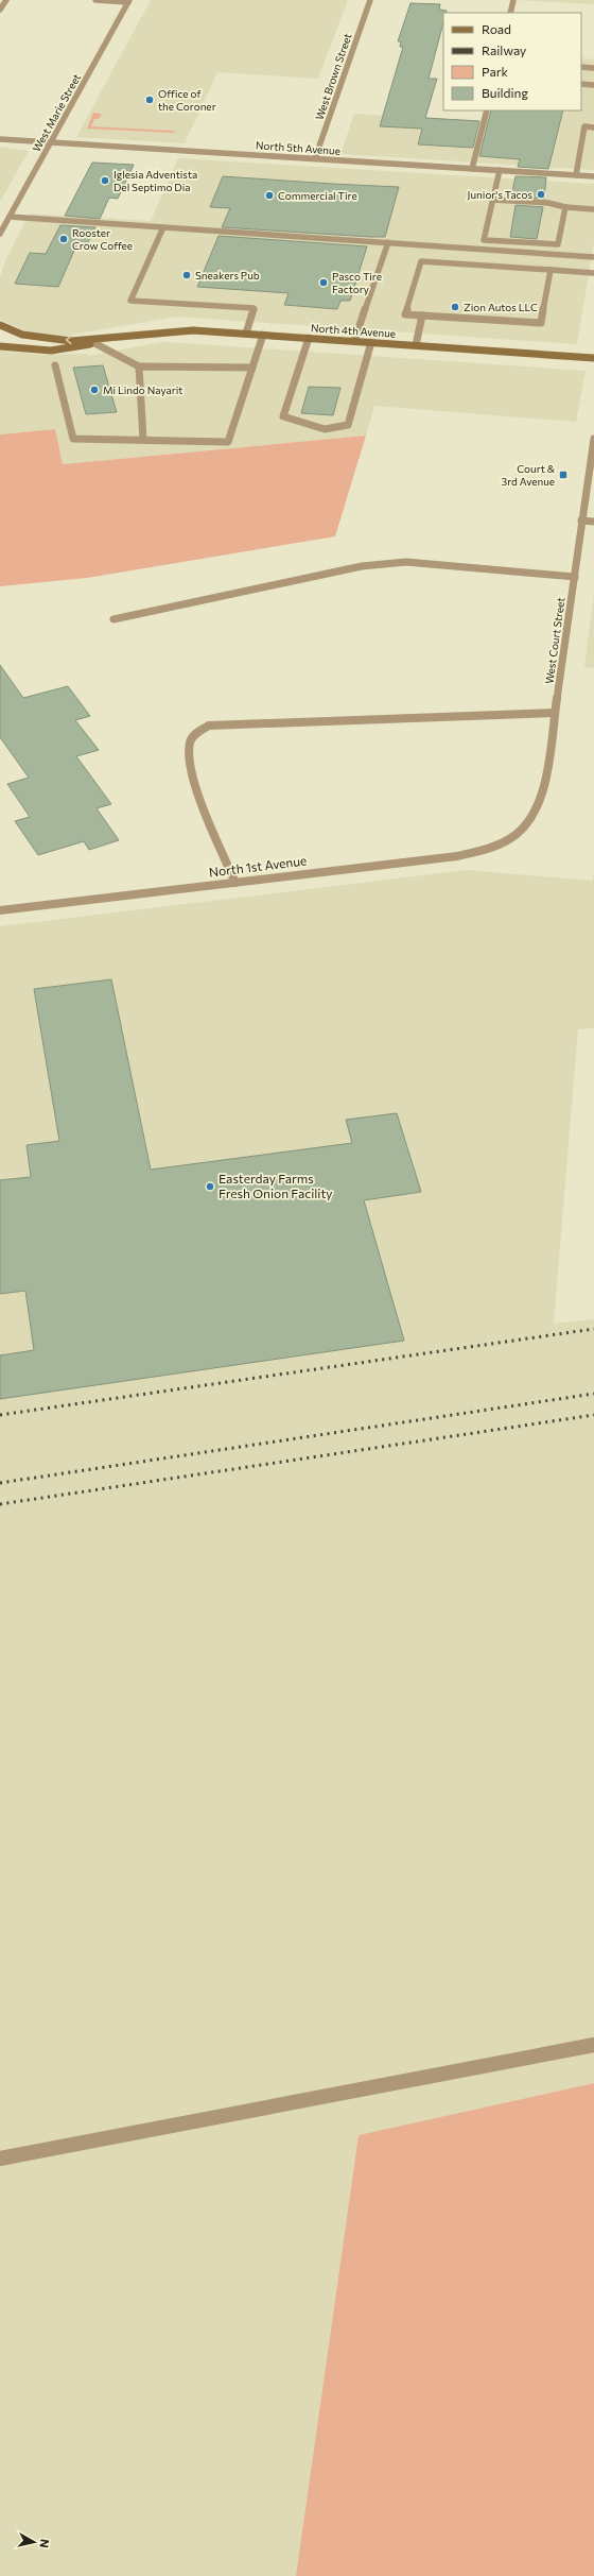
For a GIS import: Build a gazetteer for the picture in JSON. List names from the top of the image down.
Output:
{
  "streets": {
    "main road": ["North 4th Avenue"],
    "street": [
      "West Brown Street",
      "West Marie Street",
      "North 5th Avenue",
      "West Court Street",
      "North 1st Avenue"
    ]
  },
  "crossings": [
    ["West Brown Street", "North 5th Avenue"],
    ["West Marie Street", "North 5th Avenue"],
    ["West Court Street", "North 1st Avenue"]
  ],
  "places": {
    "other": [
      "Office of the Coroner",
      "Iglesia Adventista Del Septimo Dia",
      "Junior's Tacos",
      "Commercial Tire",
      "Rooster Crow Coffee",
      "Sneakers Pub",
      "Pasco Tire Factory",
      "Zion Autos LLC",
      "Mi Lindo Nayarit",
      "Easterday Farms Fresh Onion Facility"
    ],
    "transit": ["Court & 3rd Avenue"]
  },
  "legend": [
    "Road",
    "Railway",
    "Park",
    "Building"
  ],
  "north": "right"
}
